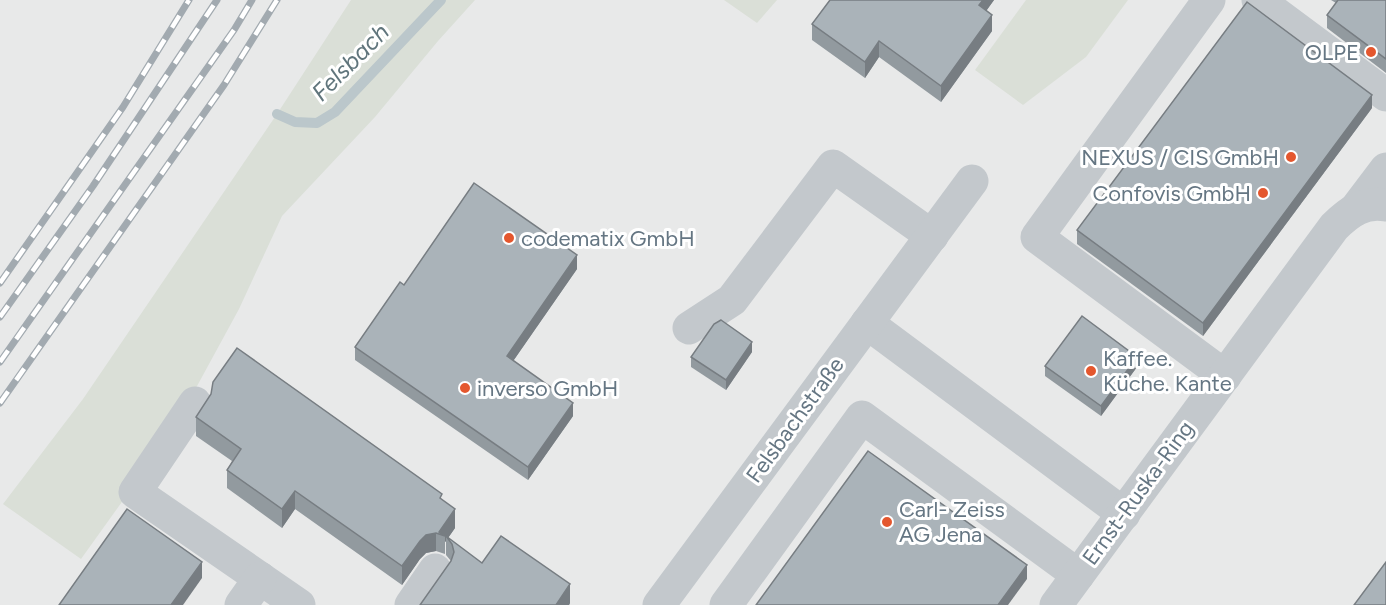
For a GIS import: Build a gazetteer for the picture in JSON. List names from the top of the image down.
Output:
{
  "streets": {
    "lane": ["Felsbachstraße", "Ernst-Ruska-Ring"]
  },
  "water": ["Felsbach"],
  "places": [
    "OLPE",
    "NEXUS / CIS GmbH",
    "Confovis GmbH",
    "codematix GmbH",
    "Kaffee. Küche. Kante",
    "inverso GmbH",
    "Carl- Zeiss AG Jena"
  ]
}
